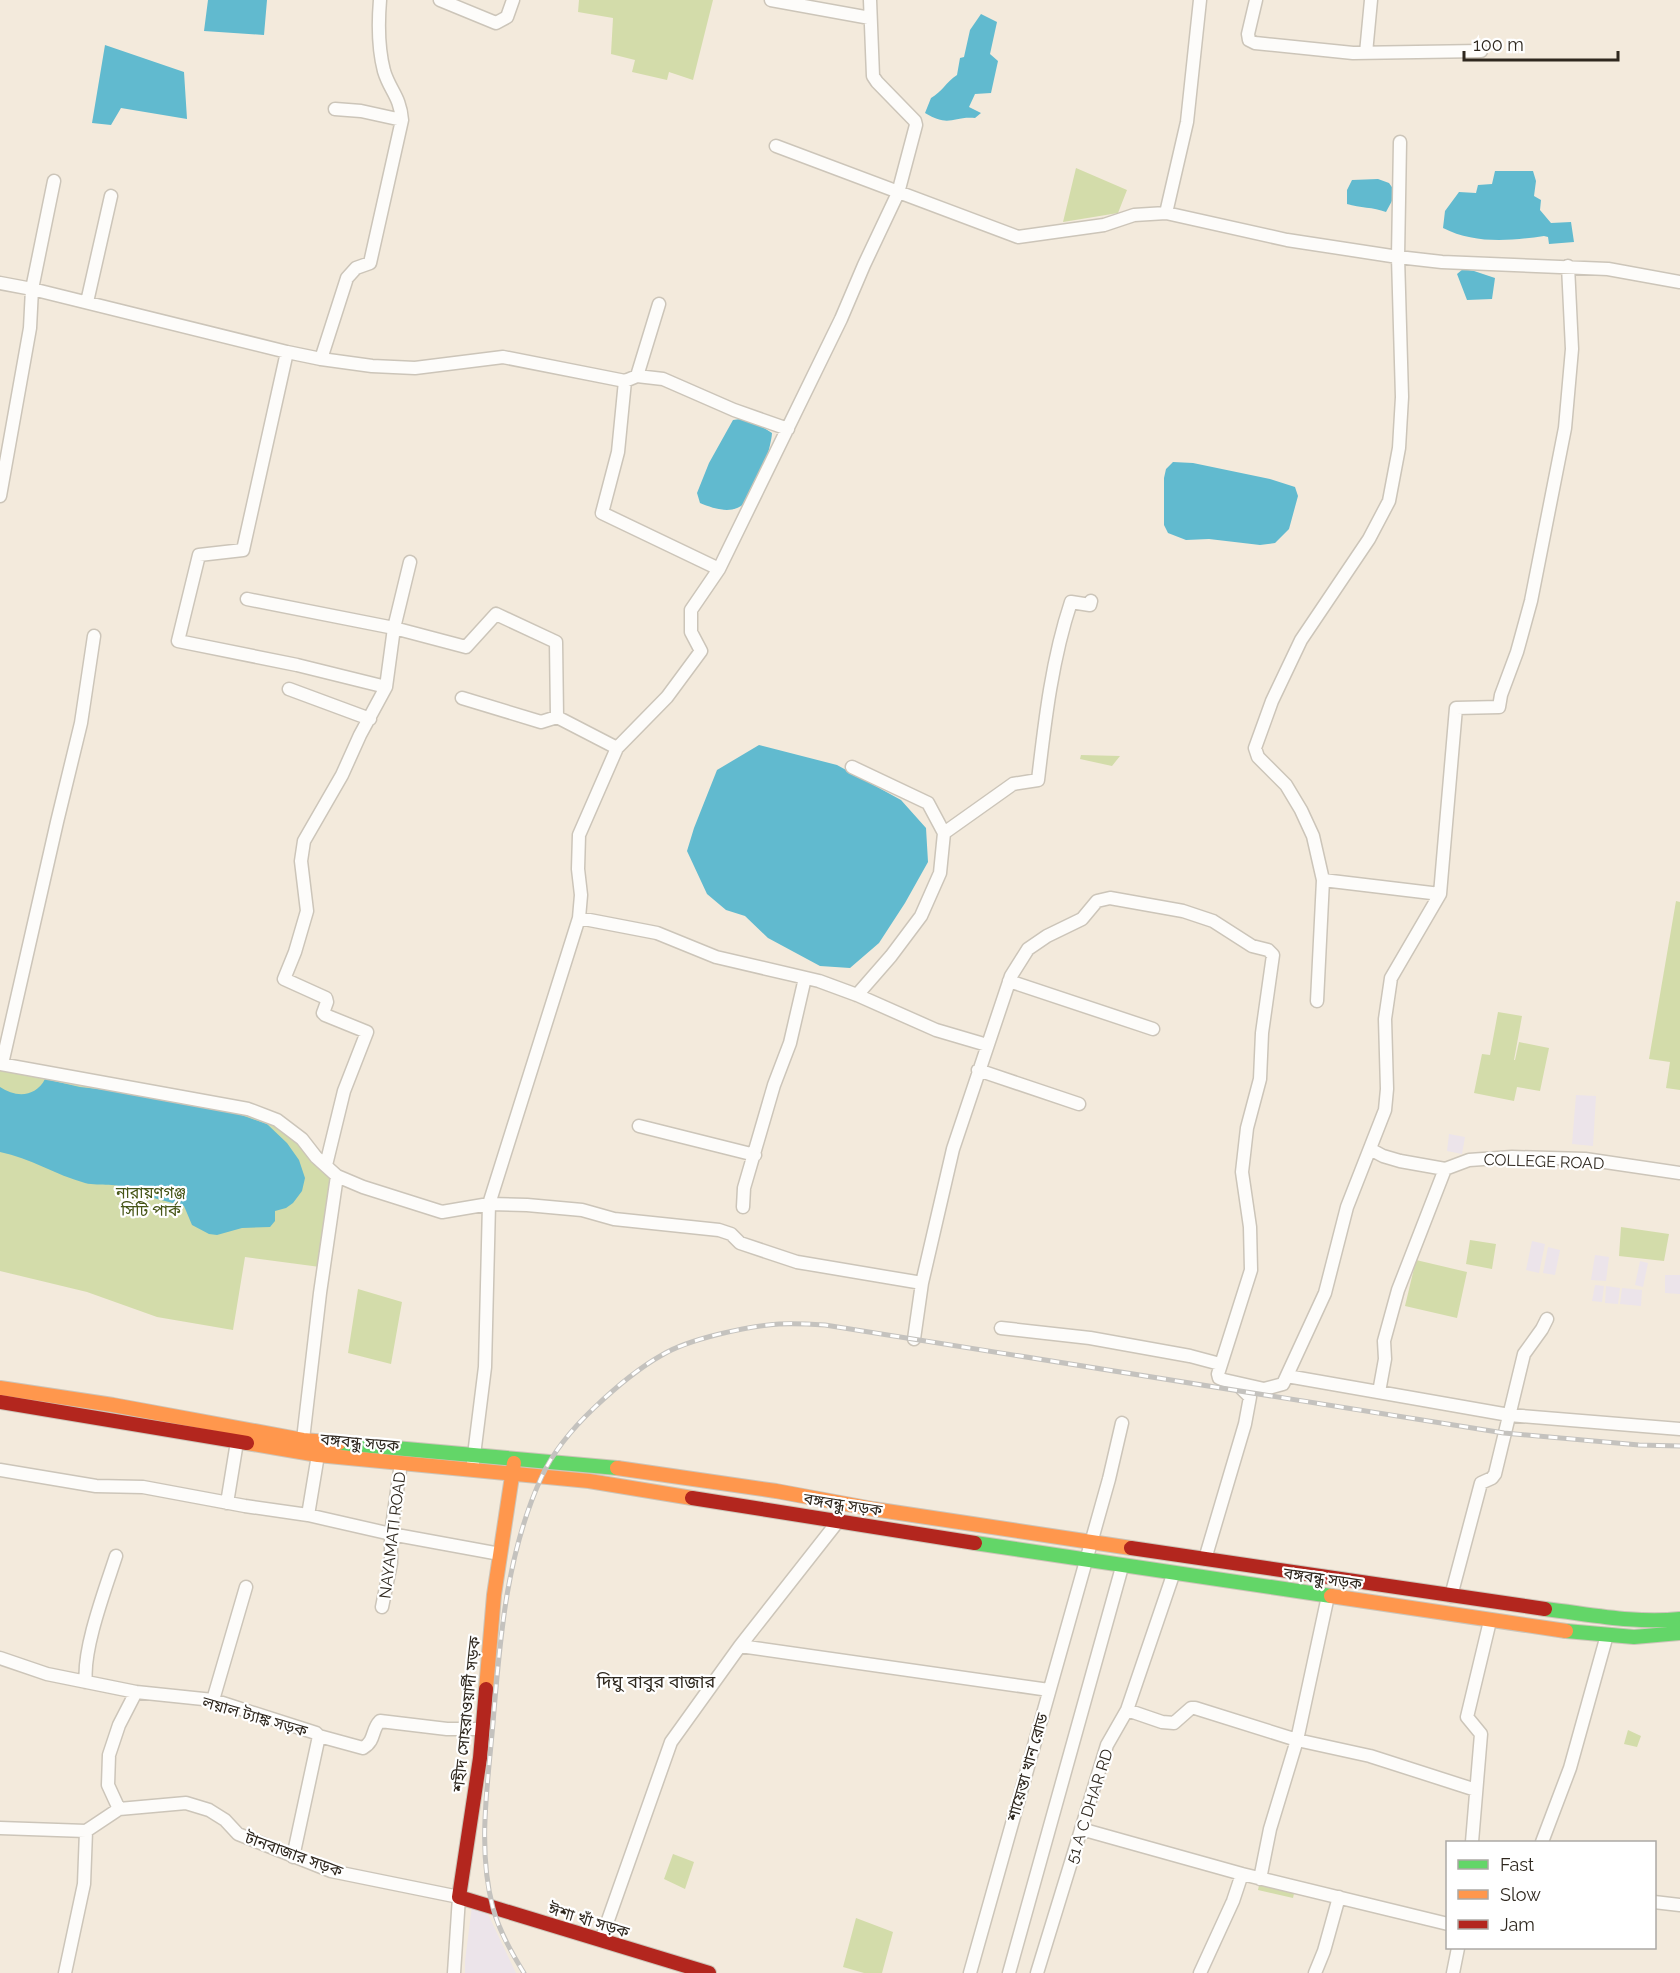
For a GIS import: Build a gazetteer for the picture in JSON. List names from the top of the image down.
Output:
{
  "streets": {
    "main road": ["বঙ্গবন্ধু সড়ক", "শহীদ সোহরাওয়ার্দী সড়ক", "ঈশা খাঁ সড়ক"],
    "street": [
      "COLLEGE ROAD",
      "NAYAMATI ROAD",
      "লয়াল ট্যাঙ্ক সড়ক",
      "শায়েস্তা খান রোড",
      "51 A C DHAR RD",
      "টানবাজার সড়ক"
    ]
  },
  "crossings": [
    ["বঙ্গবন্ধু সড়ক", "NAYAMATI ROAD"],
    ["বঙ্গবন্ধু সড়ক", "শহীদ সোহরাওয়ার্দী সড়ক"],
    ["বঙ্গবন্ধু সড়ক", "শায়েস্তা খান রোড"],
    ["বঙ্গবন্ধু সড়ক", "51 A C DHAR RD"],
    ["শহীদ সোহরাওয়ার্দী সড়ক", "টানবাজার সড়ক"],
    ["শহীদ সোহরাওয়ার্দী সড়ক", "ঈশা খাঁ সড়ক"],
    ["লয়াল ট্যাঙ্ক সড়ক", "টানবাজার সড়ক"],
    ["টানবাজার সড়ক", "ঈশা খাঁ সড়ক"]
  ],
  "districts": ["দিঘু বাবুর বাজার"],
  "parks": ["নারায়ণগঞ্জ সিটি পার্ক"],
  "legend": ["Fast", "Slow", "Jam"],
  "scale_bar": "100 m"
}
